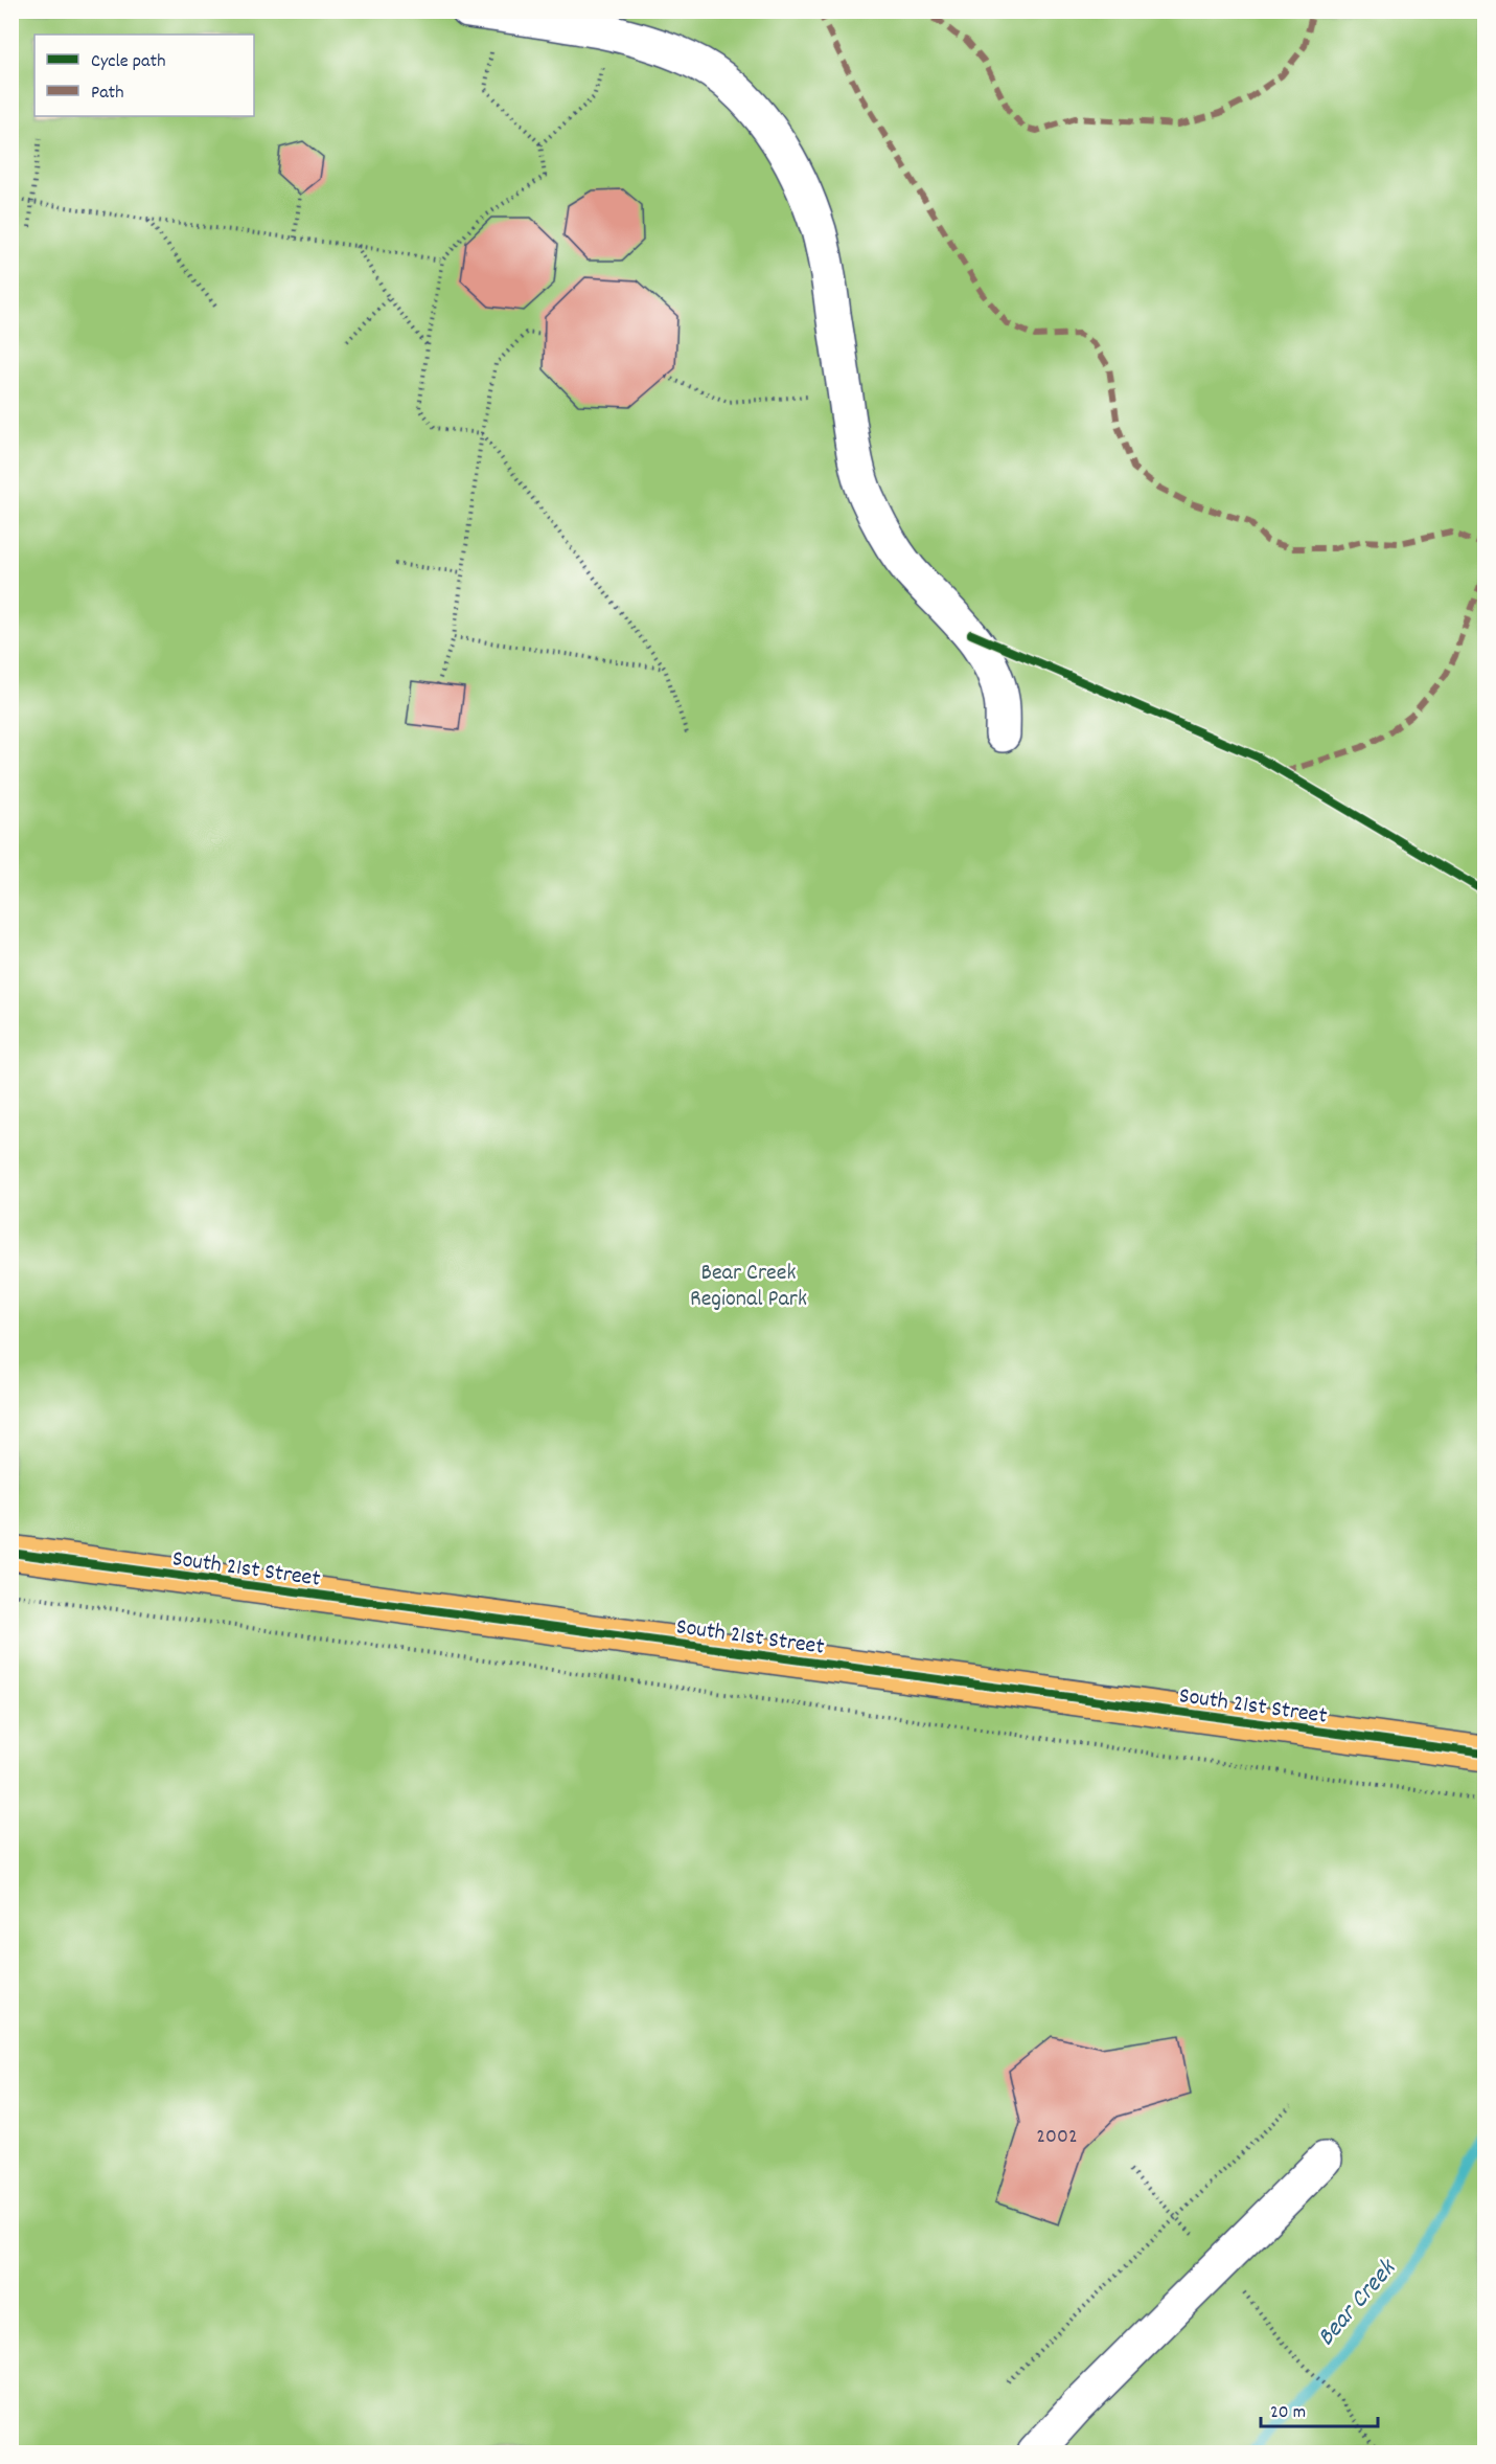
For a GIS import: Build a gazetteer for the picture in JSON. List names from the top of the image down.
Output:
{
  "streets": {
    "main road": ["South 21st Street"]
  },
  "water": ["Bear Creek"],
  "parks": ["Bear Creek Regional Park"],
  "house_numbers": ["2002"],
  "legend": ["Cycle path", "Path"],
  "scale_bar": "20 m"
}
